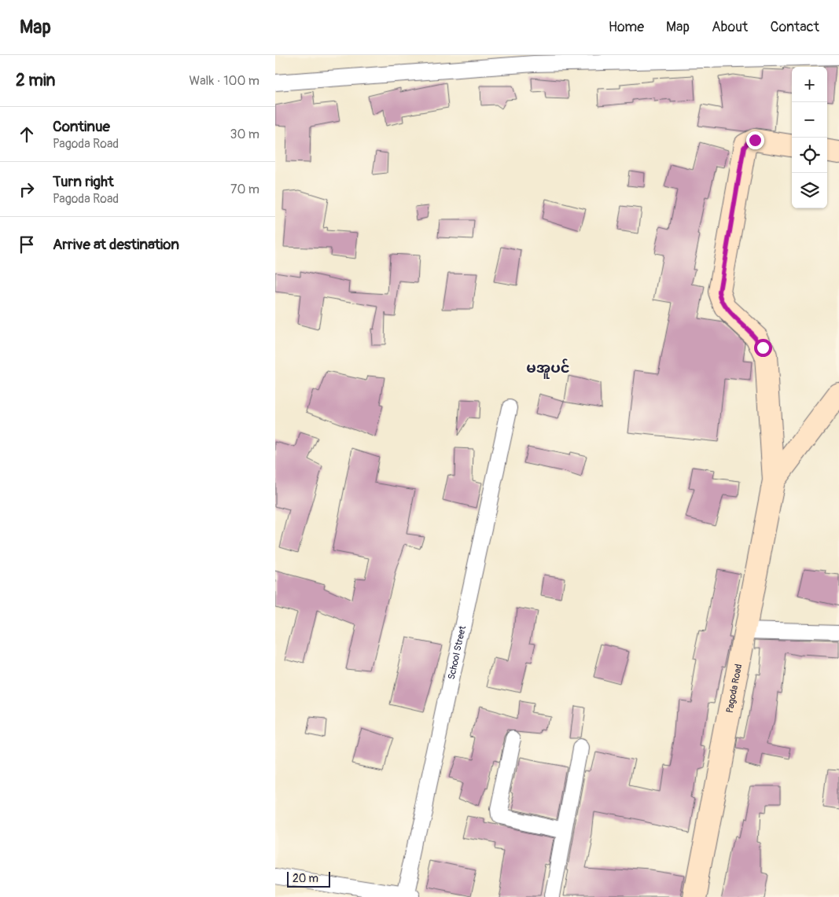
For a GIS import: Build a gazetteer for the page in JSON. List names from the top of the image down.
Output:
{
  "streets": {
    "main road": ["Pagoda Road"],
    "street": ["School Street"]
  },
  "districts": ["မအူပင်"],
  "scale_bar": "20 m",
  "page": {
    "header": "Map",
    "nav": [
      "Home",
      "Map",
      "About",
      "Contact"
    ],
    "heading": ["2 min", "Walk · 100 m"],
    "map_buttons": ["+", "−"],
    "list": [
      ["Continue", "Pagoda Road", "30 m"],
      ["Turn right", "Pagoda Road", "70 m"],
      "Arrive at destination"
    ],
    "scale": "20 m"
  }
}
